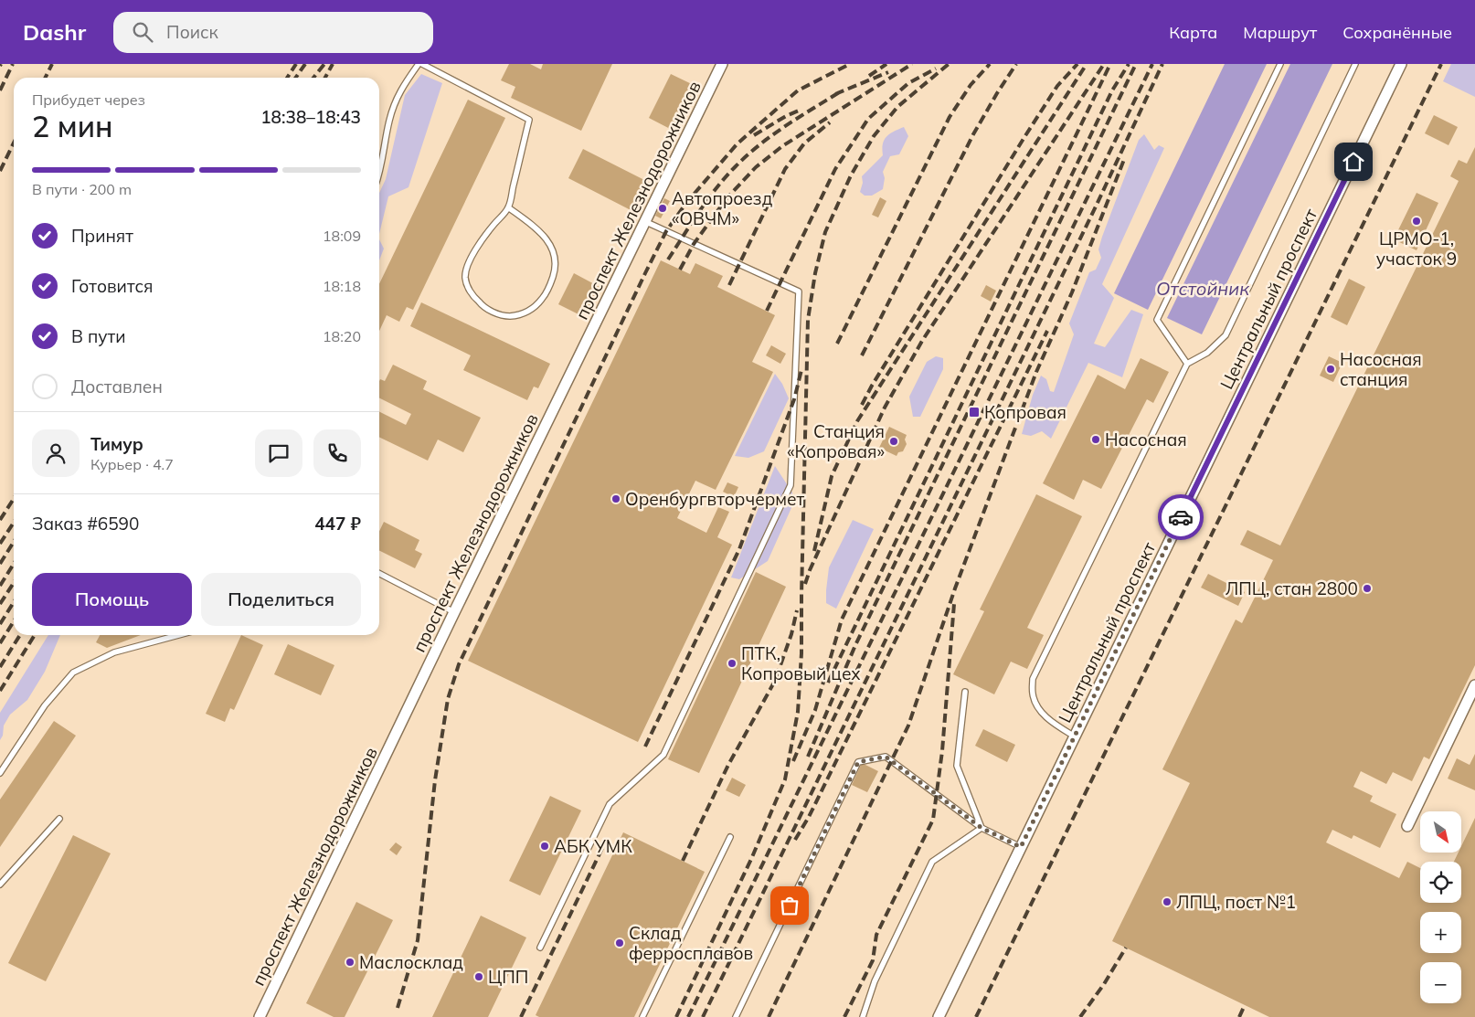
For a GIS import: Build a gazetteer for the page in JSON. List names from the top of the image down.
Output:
{
  "streets": {
    "street": ["проспект Железнодорожников", "Центральный проспект"]
  },
  "water": ["Отстойник"],
  "places": {
    "other": [
      "Автопроезд «ОВЧМ»",
      "ЦРМО-1, участок 9",
      "Насосная станция",
      "Насосная",
      "Станция «Копровая»",
      "Оренбургвторчермет",
      "ЛПЦ, стан 2800",
      "ПТК, Копровый цех",
      "АБК УМК",
      "ЛПЦ, пост №1",
      "Склад ферросплавов",
      "Маслосклад",
      "ЦПП"
    ],
    "transit": ["Копровая"]
  },
  "north": "bottom right",
  "page": {
    "header": "Dashr",
    "search": "Поиск",
    "nav": ["Карта", "Маршрут", "Сохранённые"],
    "heading": ["2 мин", "Прибудет через", "18:38–18:43"],
    "panel": [
      "Тимур",
      "Курьер · 4.7",
      "Заказ #6590",
      "447 ₽"
    ],
    "bar": "В пути · 200 m",
    "list": [
      ["Принят", "18:09"],
      ["Готовится", "18:18"],
      ["В пути", "18:20"],
      "Доставлен"
    ],
    "buttons": ["Помощь", "Поделиться"],
    "map_buttons": ["+", "−"]
  }
}
